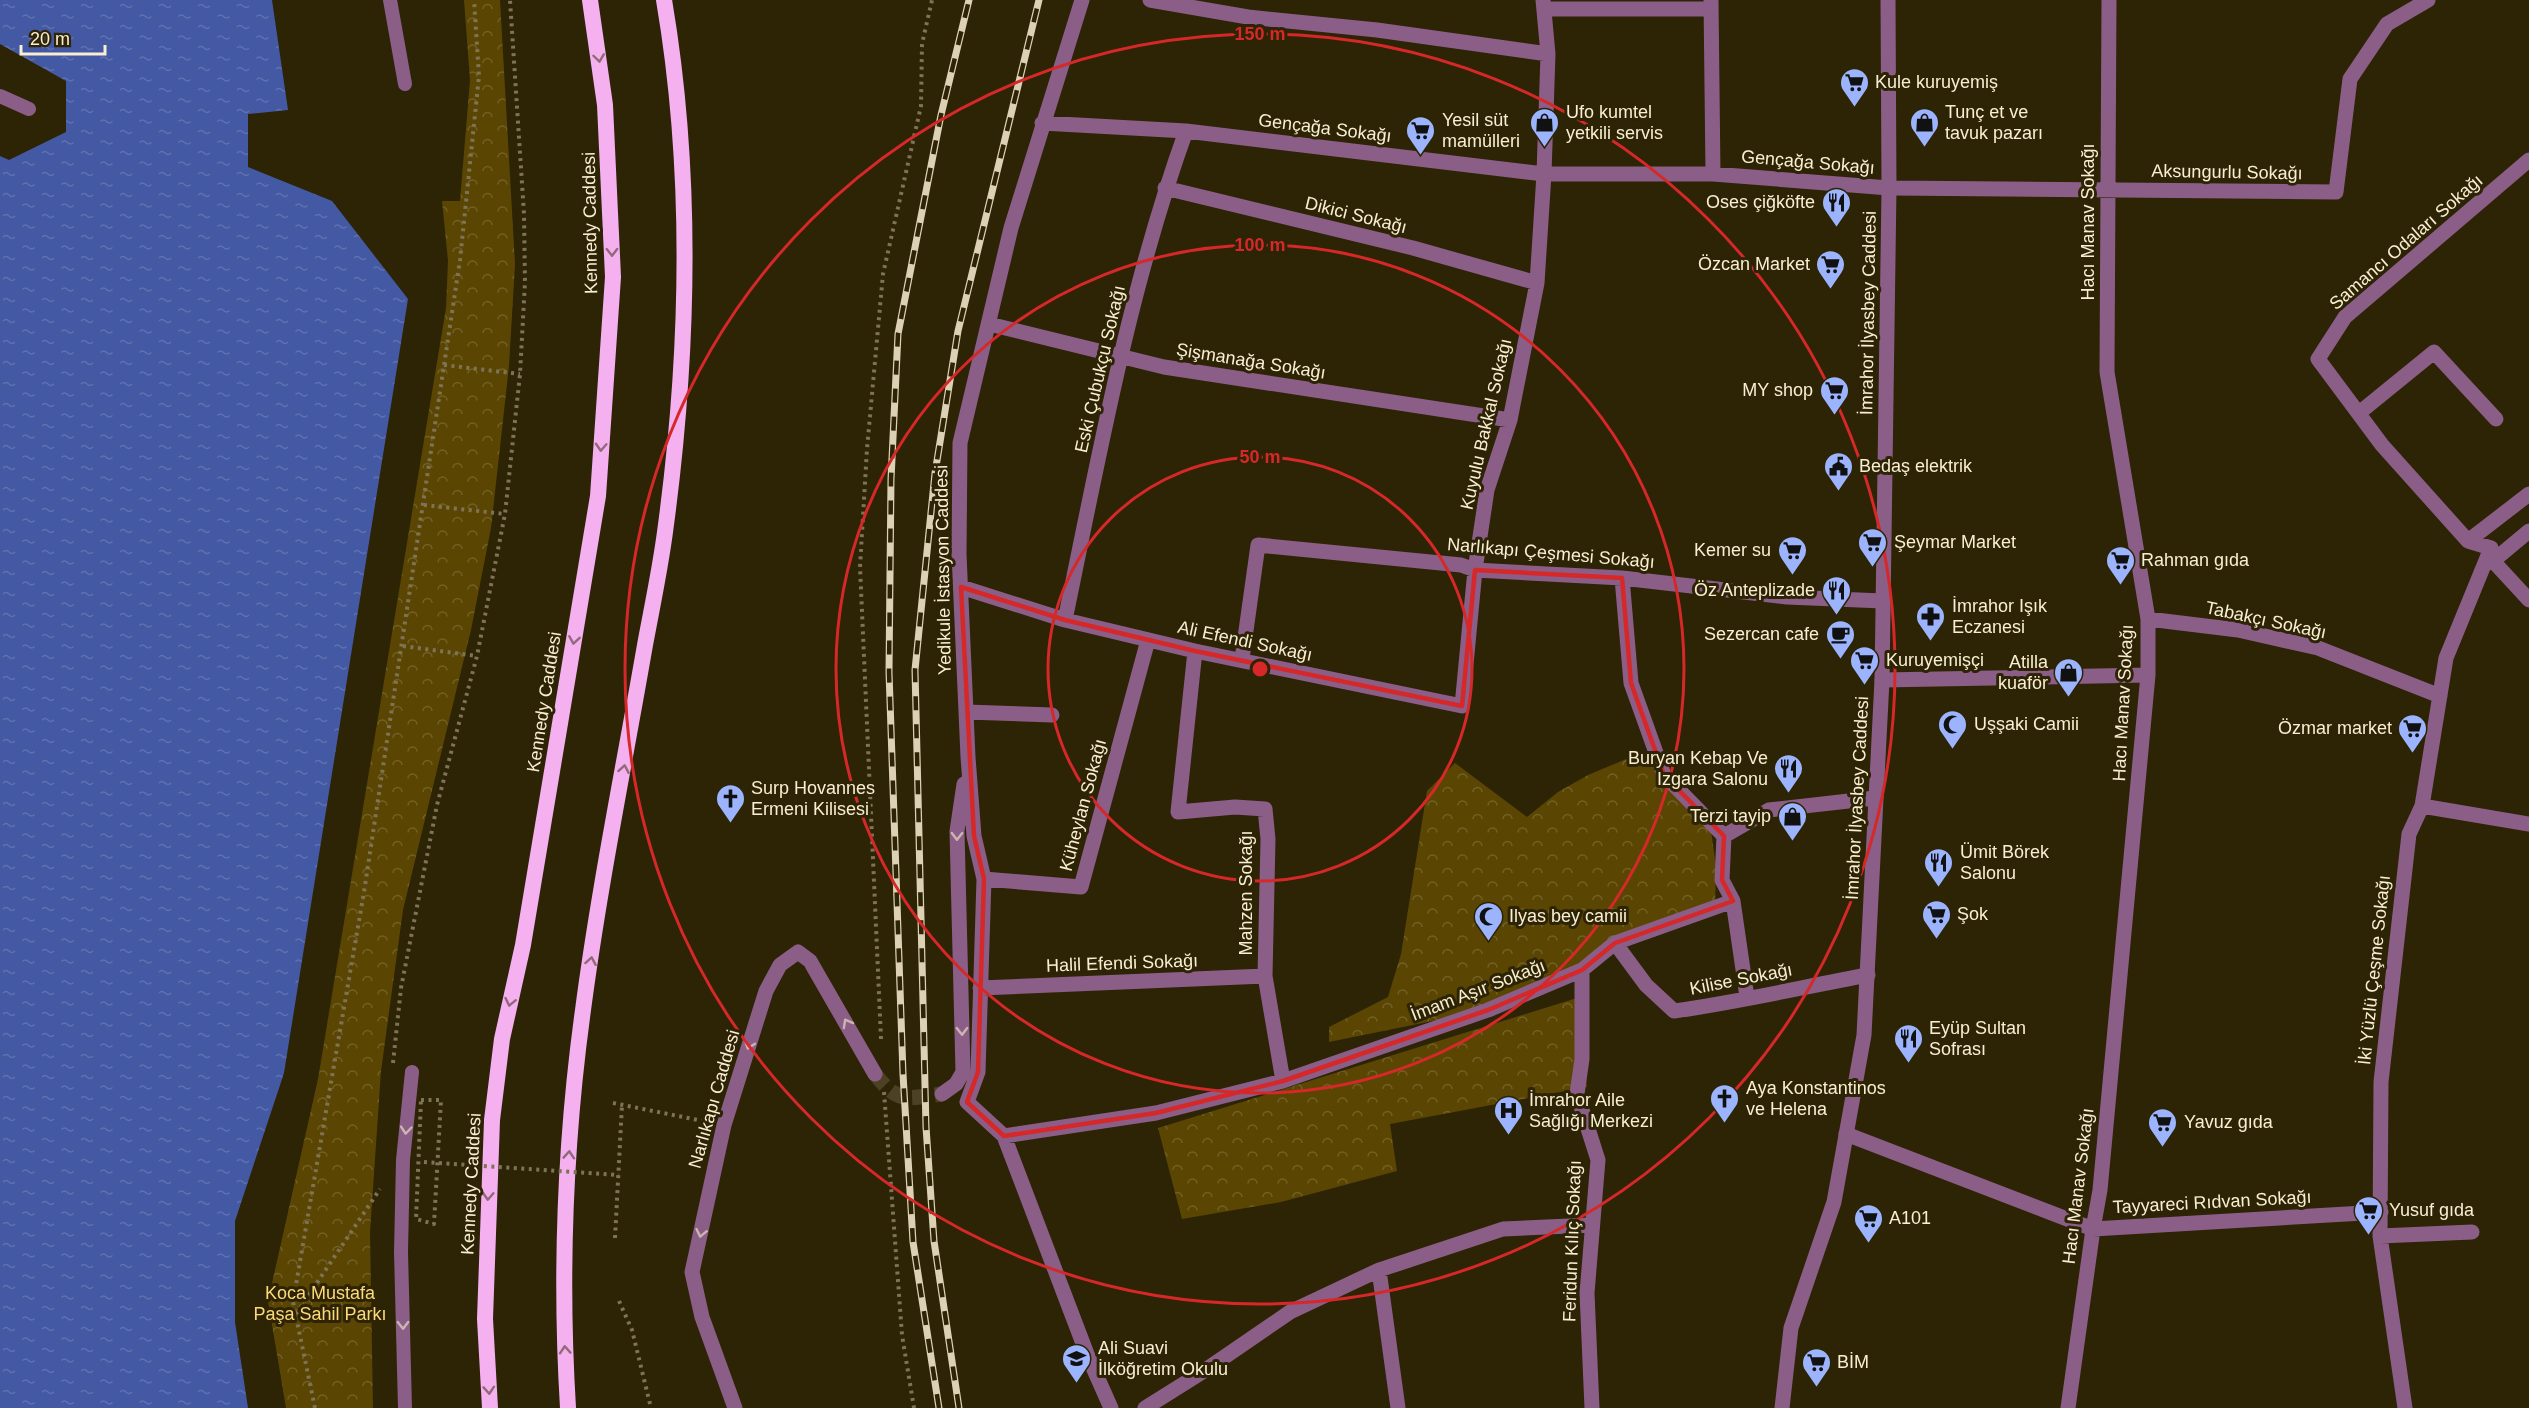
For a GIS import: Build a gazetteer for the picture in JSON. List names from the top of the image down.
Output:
{
  "streets": {
    "highway": ["Kennedy Caddesi"],
    "street": [
      "Gençağa Sokağı",
      "Aksungurlu Sokağı",
      "Dikici Sokağı",
      "Hacı Manav Sokağı",
      "Samancı Odaları Sokağı",
      "İmrahor İlyasbey Caddesi",
      "Şişmanağa Sokağı",
      "Eski Çubukçu Sokağı",
      "Kuyulu Bakkal Sokağı",
      "Narlıkapı Çeşmesi Sokağı",
      "Yedikule İstasyon Caddesi",
      "Tabakçı Sokağı",
      "Ali Efendi Sokağı",
      "Küheylan Sokağı",
      "Mahzen Sokağı",
      "Halil Efendi Sokağı",
      "İki Yüzlü Çeşme Sokağı",
      "Kilise Sokağı",
      "İmam Aşır Sokağı",
      "Narlıkapı Caddesi",
      "Tayyareci Rıdvan Sokağı",
      "Feridun Kılıç Sokağı"
    ]
  },
  "crossings": [
    ["Gençağa Sokağı", "Aksungurlu Sokağı"],
    ["Gençağa Sokağı", "İmrahor İlyasbey Caddesi"],
    ["Gençağa Sokağı", "Eski Çubukçu Sokağı"],
    ["Gençağa Sokağı", "Kuyulu Bakkal Sokağı"],
    ["Gençağa Sokağı", "Yedikule İstasyon Caddesi"],
    ["Aksungurlu Sokağı", "Hacı Manav Sokağı"],
    ["Aksungurlu Sokağı", "İmrahor İlyasbey Caddesi"],
    ["Dikici Sokağı", "Eski Çubukçu Sokağı"],
    ["Dikici Sokağı", "Kuyulu Bakkal Sokağı"],
    ["Hacı Manav Sokağı", "Tabakçı Sokağı"],
    ["Hacı Manav Sokağı", "Tayyareci Rıdvan Sokağı"],
    ["İmrahor İlyasbey Caddesi", "Narlıkapı Çeşmesi Sokağı"],
    ["İmrahor İlyasbey Caddesi", "Kilise Sokağı"],
    ["İmrahor İlyasbey Caddesi", "Tayyareci Rıdvan Sokağı"],
    ["Şişmanağa Sokağı", "Eski Çubukçu Sokağı"],
    ["Şişmanağa Sokağı", "Kuyulu Bakkal Sokağı"],
    ["Şişmanağa Sokağı", "Yedikule İstasyon Caddesi"],
    ["Eski Çubukçu Sokağı", "Ali Efendi Sokağı"],
    ["Kuyulu Bakkal Sokağı", "Narlıkapı Çeşmesi Sokağı"],
    ["Kuyulu Bakkal Sokağı", "Ali Efendi Sokağı"],
    ["Narlıkapı Çeşmesi Sokağı", "Ali Efendi Sokağı"],
    ["Yedikule İstasyon Caddesi", "Ali Efendi Sokağı"],
    ["Yedikule İstasyon Caddesi", "Küheylan Sokağı"],
    ["Yedikule İstasyon Caddesi", "Halil Efendi Sokağı"],
    ["Yedikule İstasyon Caddesi", "İmam Aşır Sokağı"],
    ["Tabakçı Sokağı", "İki Yüzlü Çeşme Sokağı"],
    ["Ali Efendi Sokağı", "Küheylan Sokağı"],
    ["Ali Efendi Sokağı", "Mahzen Sokağı"],
    ["Mahzen Sokağı", "Halil Efendi Sokağı"],
    ["Mahzen Sokağı", "İmam Aşır Sokağı"],
    ["İki Yüzlü Çeşme Sokağı", "Tayyareci Rıdvan Sokağı"],
    ["Kilise Sokağı", "İmam Aşır Sokağı"],
    ["İmam Aşır Sokağı", "Feridun Kılıç Sokağı"]
  ],
  "parks": ["Koca Mustafa Paşa Sahil Parkı"],
  "places": {
    "supermarket": [
      "Kule kuruyemiş",
      "Yesil süt mamülleri",
      "Özcan Market",
      "MY shop",
      "Şeymar Market",
      "Kemer su",
      "Rahman gıda",
      "Kuruyemişçi",
      "Özmar market",
      "Şok",
      "Yavuz gıda",
      "Yusuf gıda",
      "A101",
      "BİM"
    ],
    "shop": [
      "Ufo kumtel yetkili servis",
      "Tunç et ve tavuk pazarı",
      "Atilla kuaför",
      "Terzi tayip"
    ],
    "restaurant": [
      "Oses çiğköfte",
      "Öz Anteplizade",
      "Buryan Kebap Ve Izgara Salonu",
      "Ümit Börek Salonu",
      "Eyüp Sultan Sofrası"
    ],
    "public building": ["Bedaş elektrik"],
    "pharmacy": ["İmrahor Işık Eczanesi"],
    "cafe": ["Sezercan cafe"],
    "mosque": ["Uşşaki Camii", "Ilyas bey camii"],
    "church": ["Surp Hovannes Ermeni Kilisesi", "Aya Konstantinos ve Helena"],
    "hospital": ["İmrahor Aile Sağlığı Merkezi"],
    "school or university": ["Ali Suavi İlköğretim Okulu"]
  },
  "scale_bar": "20 m",
  "rings": ["150 m", "100 m", "50 m"]
}
